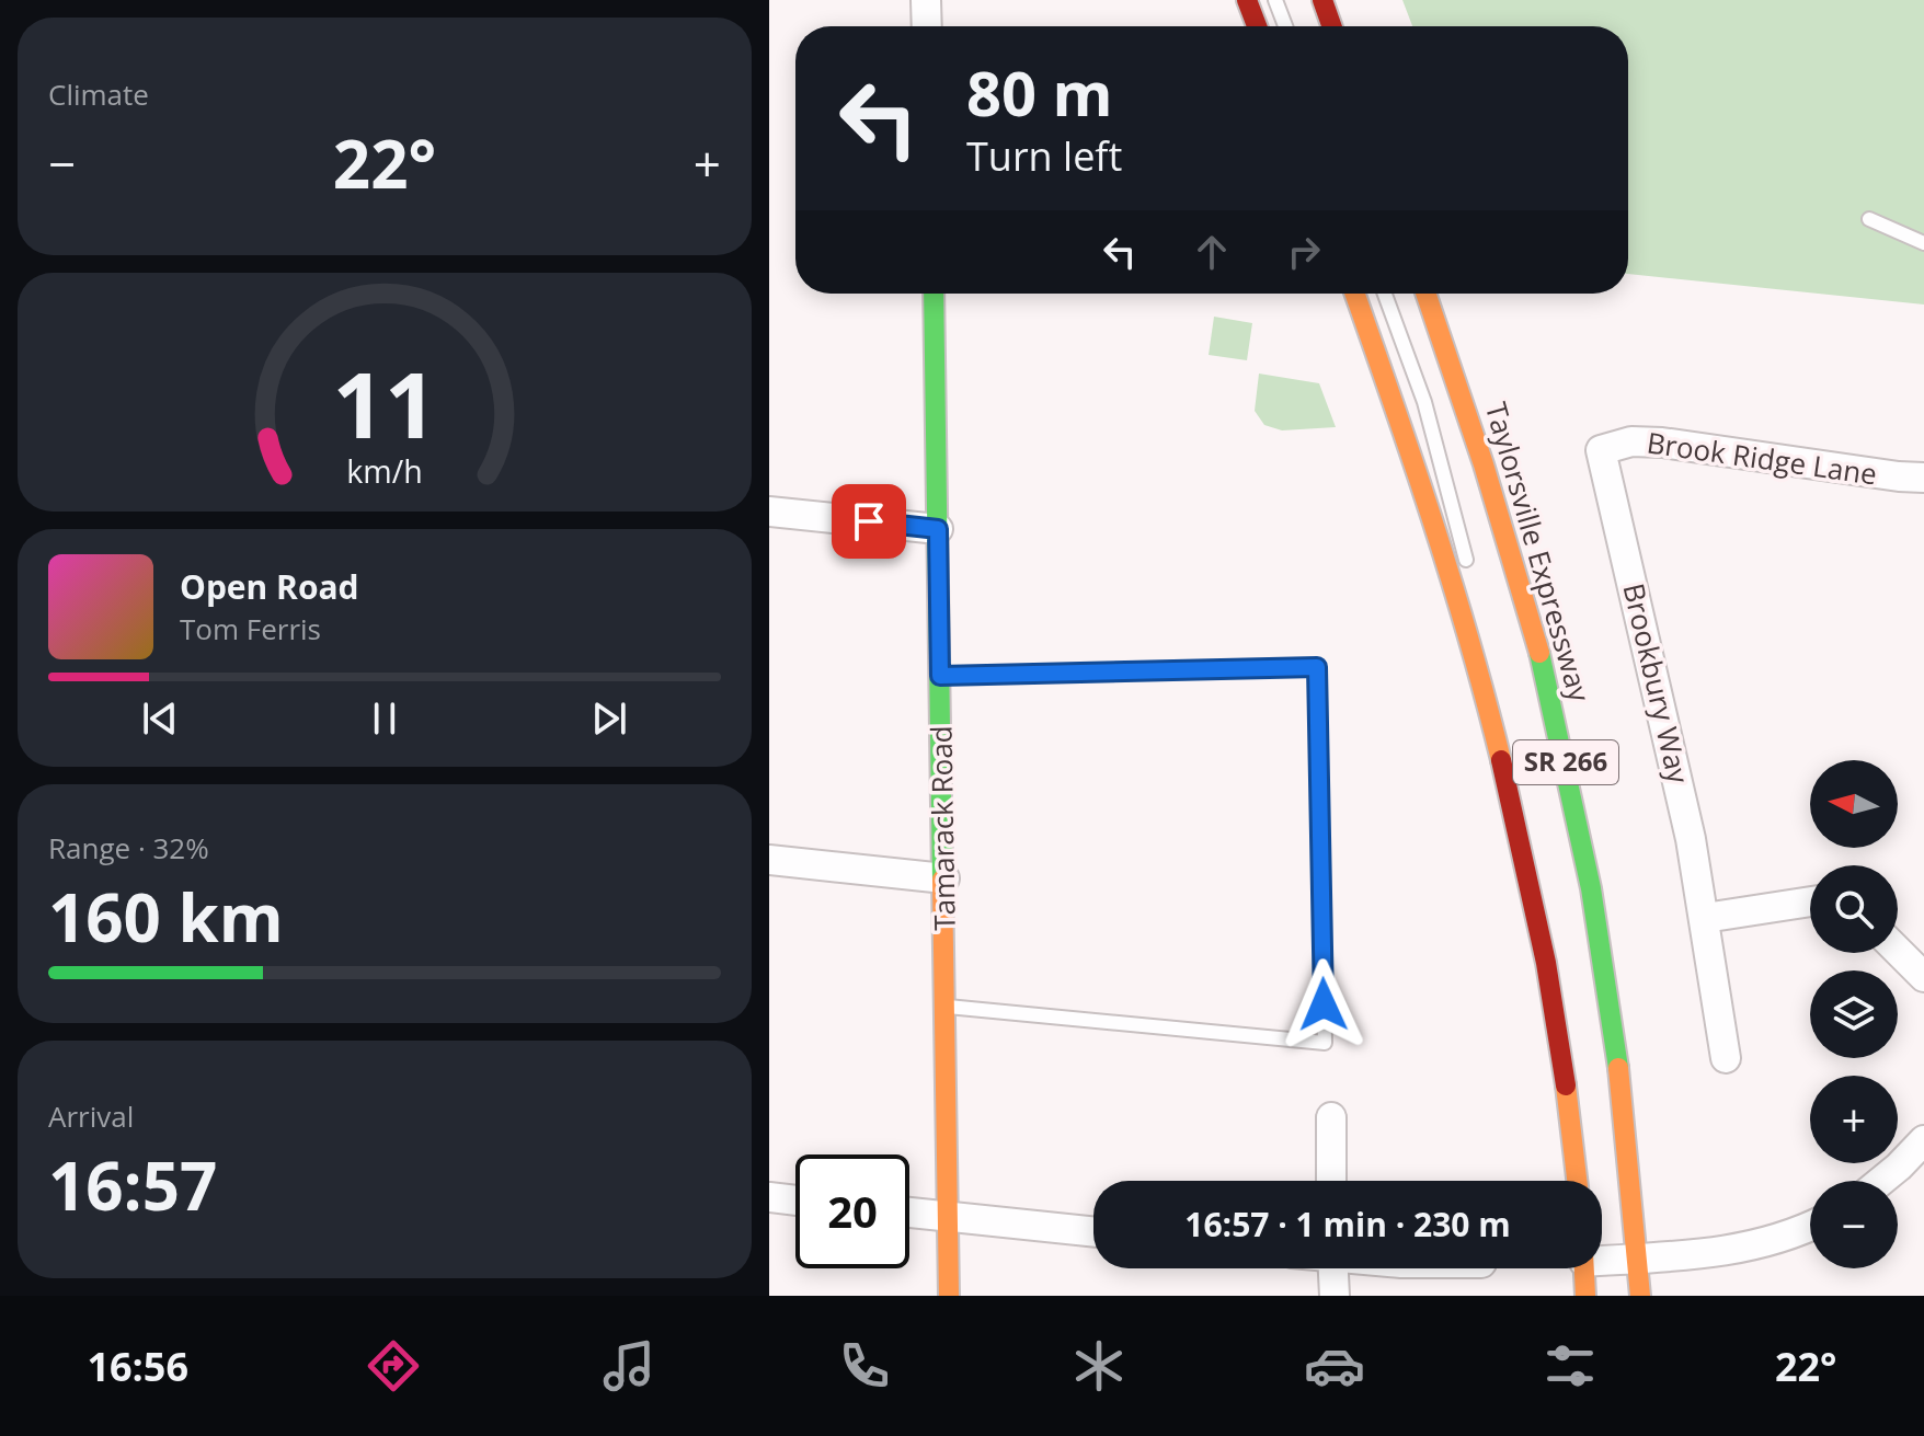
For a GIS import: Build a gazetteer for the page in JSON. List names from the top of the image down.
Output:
{
  "streets": {
    "main road": ["Taylorsville Expressway", "SR 266", "Tamarack Road"],
    "street": ["Brook Ridge Lane", "Brookbury Way"]
  },
  "crossings": [
    ["Brook Ridge Lane", "Brookbury Way"],
    ["Taylorsville Expressway", "SR 266"]
  ],
  "north": "left",
  "page": {
    "tile": [
      "Climate",
      ["Range · 32%", "160 km"],
      ["Arrival", "16:57"]
    ],
    "turn": ["80 m", "Turn left"],
    "heat": ["−", "22°", "+"],
    "song": ["Open Road", "Tom Ferris"],
    "map_buttons": ["+", "−"],
    "limit": "20",
    "trip": "16:57 · 1 min · 230 m",
    "tabs": ["16:56", "22°"],
    "gauge": ["11", "km/h"]
  }
}
